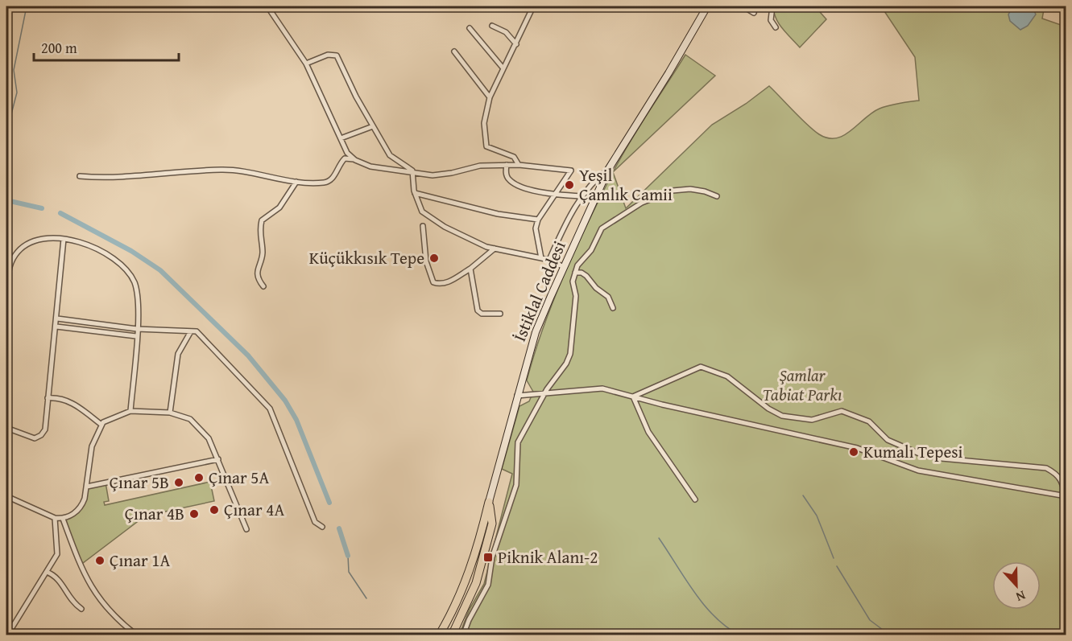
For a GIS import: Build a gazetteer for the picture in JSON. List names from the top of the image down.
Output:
{
  "streets": {
    "main road": ["İstiklal Caddesi"]
  },
  "parks": ["Şamlar Tabiat Parkı"],
  "places": {
    "other": [
      "Yeşil Çamlık Camii",
      "Küçükkısık Tepe",
      "Kumalı Tepesi",
      "Çınar 5A",
      "Çınar 5B",
      "Çınar 4A",
      "Çınar 4B",
      "Çınar 1A"
    ],
    "transit": ["Piknik Alanı-2"]
  },
  "scale_bar": "200 m",
  "north": "bottom"
}
